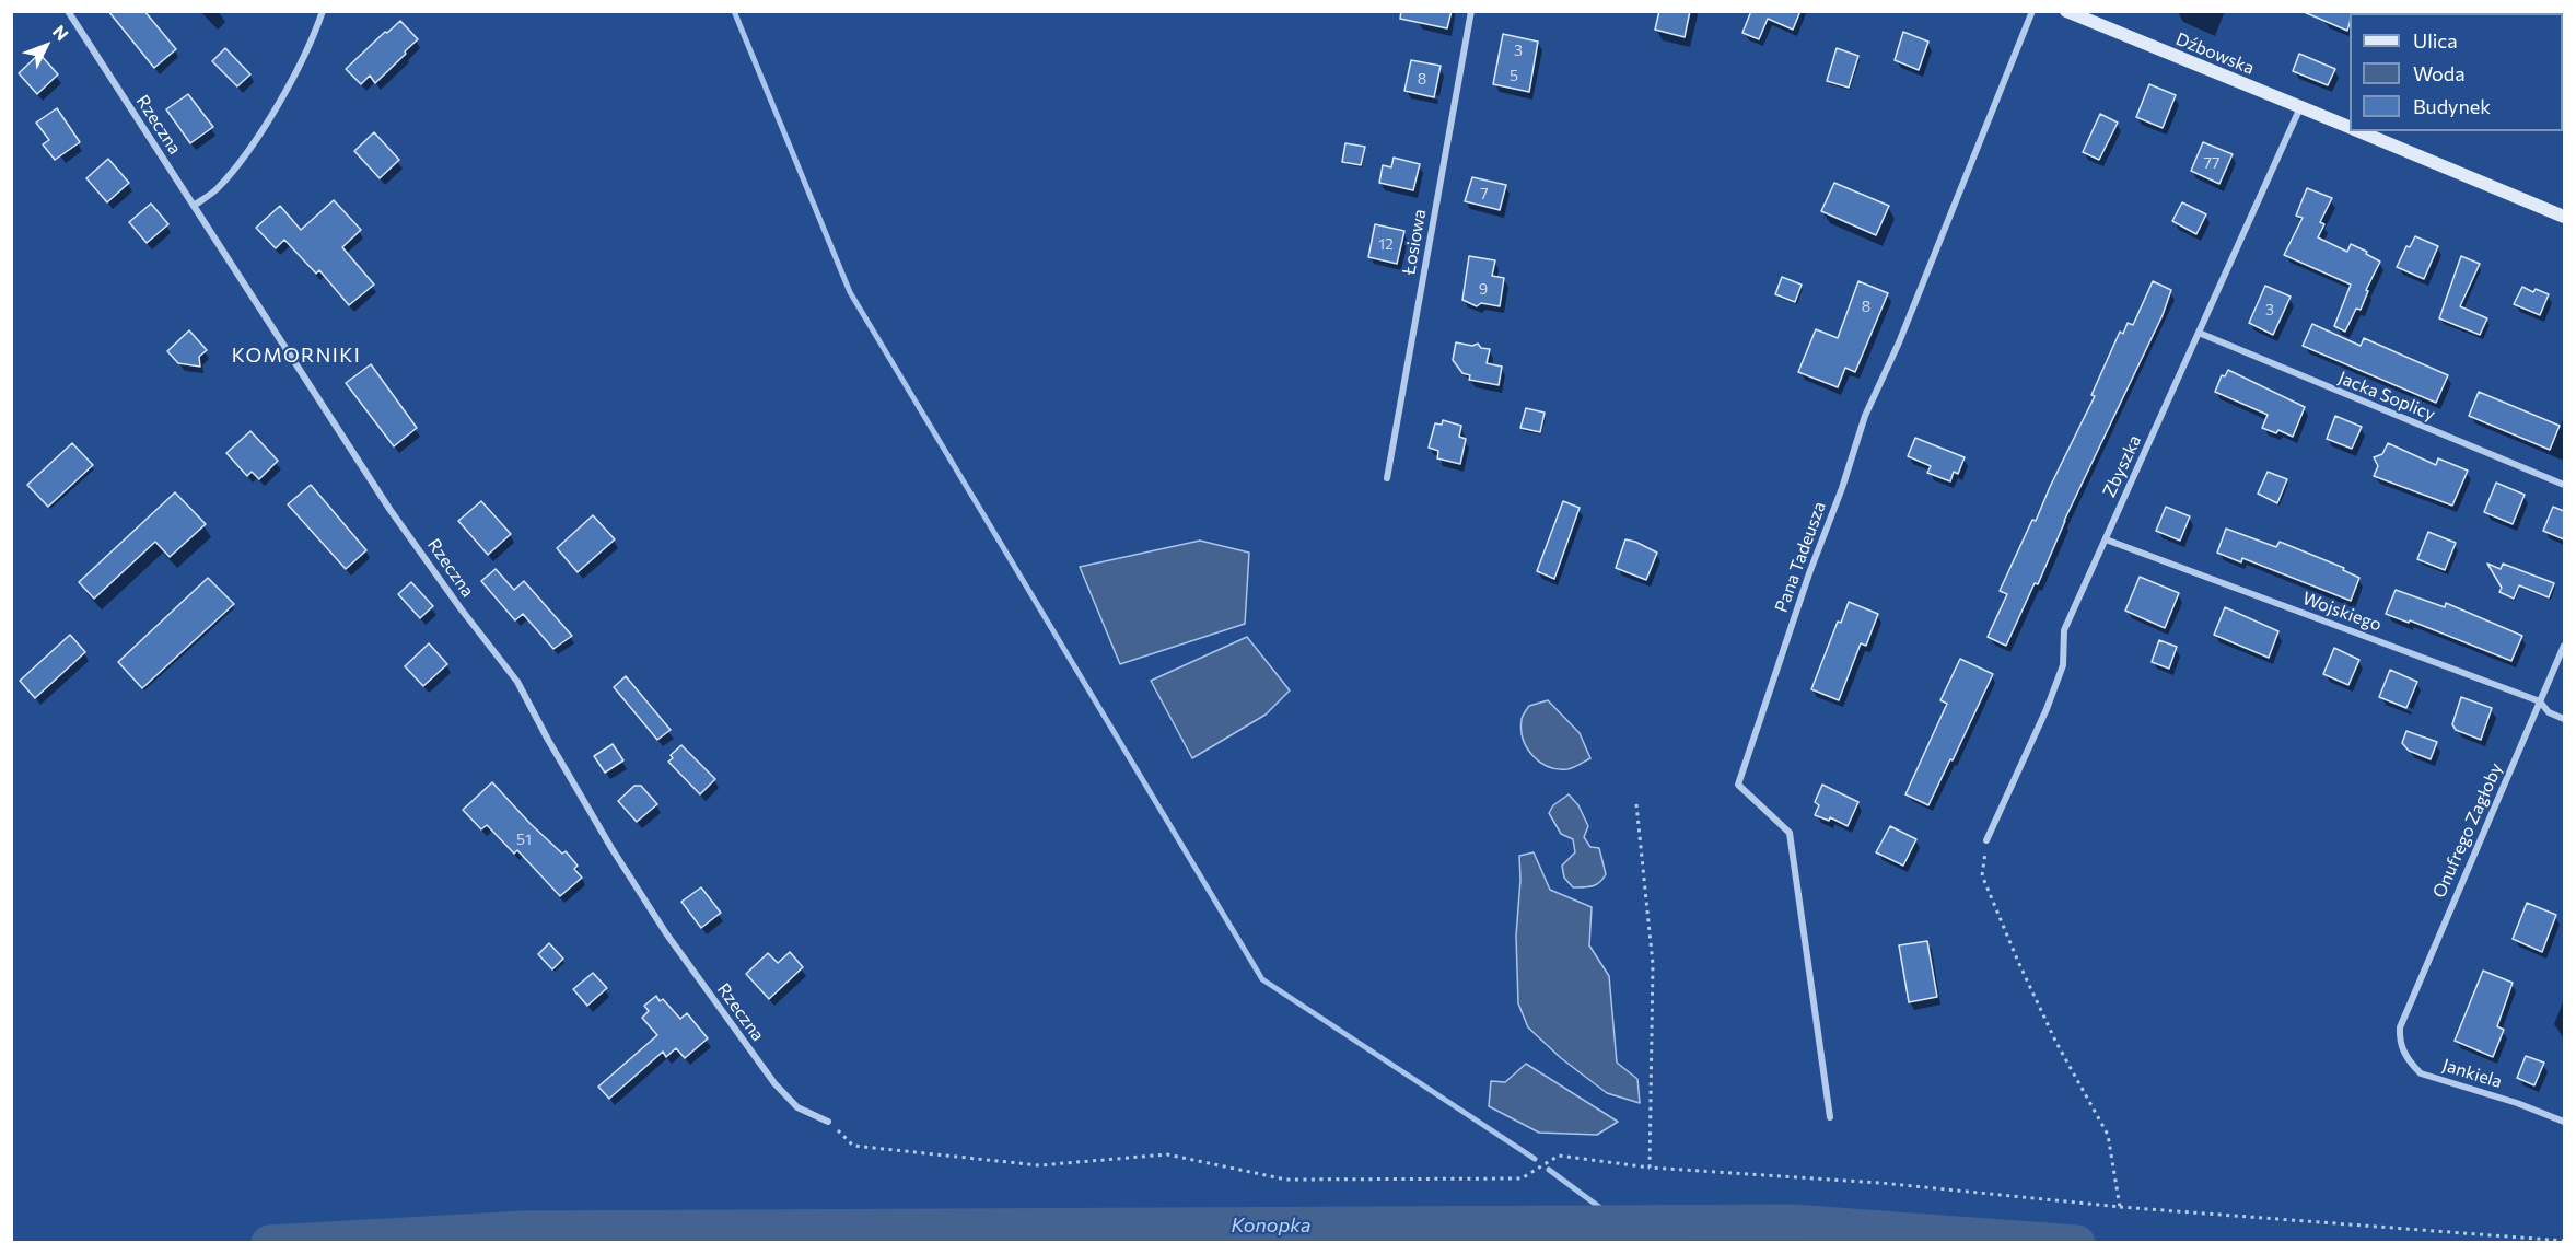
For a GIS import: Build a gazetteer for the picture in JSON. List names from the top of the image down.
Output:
{
  "streets": {
    "main road": ["Dźbowska"],
    "street": [
      "Rzeczna",
      "Łosiowa",
      "Jacka Soplicy",
      "Zbyszka",
      "Pana Tadeusza",
      "Wojskiego",
      "Onufrego Zagłoby",
      "Jankiela"
    ]
  },
  "crossings": [
    ["Dźbowska", "Zbyszka"],
    ["Jacka Soplicy", "Zbyszka"],
    ["Zbyszka", "Wojskiego"],
    ["Wojskiego", "Onufrego Zagłoby"],
    ["Onufrego Zagłoby", "Jankiela"]
  ],
  "districts": ["KOMORNIKI"],
  "water": ["Konopka"],
  "house_numbers": [
    "3",
    "5",
    "8",
    "77",
    "7",
    "12",
    "9",
    "8",
    "3",
    "51"
  ],
  "legend": ["Ulica", "Woda", "Budynek"],
  "north": "top right"
}
